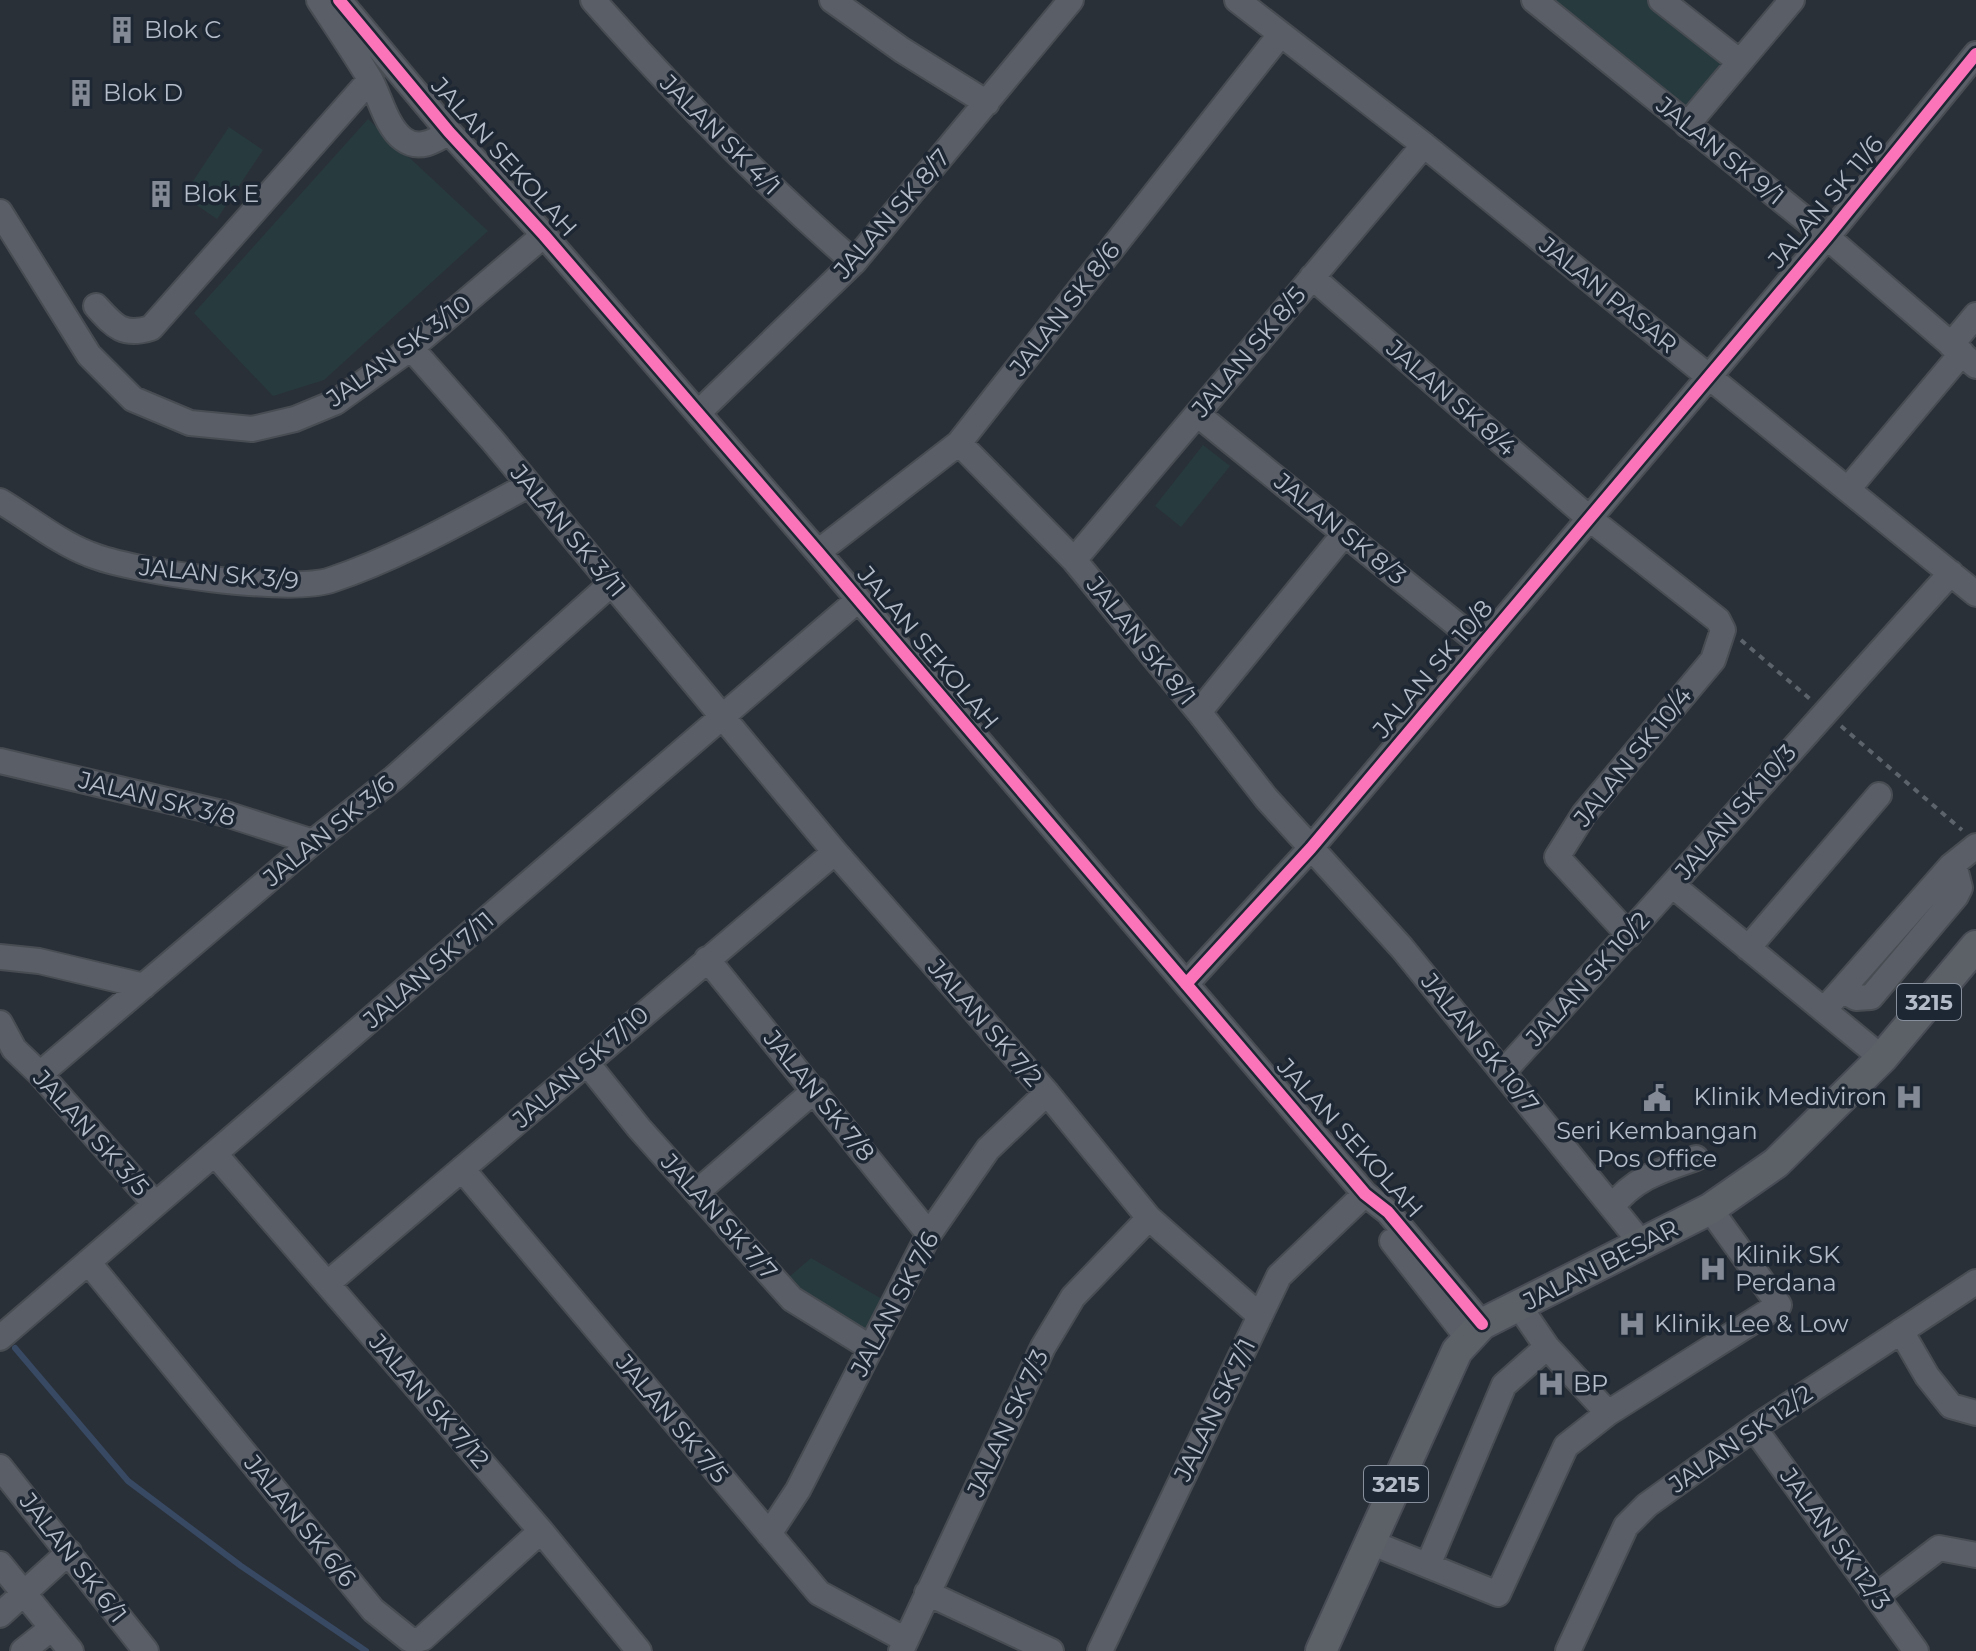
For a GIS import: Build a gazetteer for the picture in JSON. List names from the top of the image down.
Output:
{
  "streets": {
    "main road": ["3215", "JALAN BESAR"],
    "street": [
      "JALAN SK 4/1",
      "JALAN SK 9/1",
      "JALAN SEKOLAH",
      "JALAN SK 11/6",
      "JALAN SK 8/7",
      "JALAN PASAR",
      "JALAN SK 8/6",
      "JALAN SK 3/10",
      "JALAN SK 8/5",
      "JALAN SK 8/4",
      "JALAN SK 8/3",
      "JALAN SK 3/11",
      "JALAN SK 3/9",
      "JALAN SK 8/1",
      "JALAN SK 10/8",
      "JALAN SK 10/4",
      "JALAN SK 3/8",
      "JALAN SK 10/3",
      "JALAN SK 3/6",
      "JALAN SK 7/11",
      "JALAN SK 10/2",
      "JALAN SK 7/2",
      "JALAN SK 10/7",
      "JALAN SK 7/10",
      "JALAN SK 7/8",
      "JALAN SK 3/5",
      "JALAN SK 7/7",
      "JALAN SK 7/6",
      "JALAN SK 7/12",
      "JALAN SK 7/1",
      "JALAN SK 7/5",
      "JALAN SK 7/3",
      "JALAN SK 12/2",
      "JALAN SK 6/6",
      "JALAN SK 12/3",
      "JALAN SK 6/1"
    ]
  },
  "crossings": [
    ["JALAN SK 4/1", "JALAN SK 8/7"],
    ["JALAN SK 9/1", "JALAN SK 11/6"],
    ["JALAN SEKOLAH", "JALAN SK 8/7"],
    ["JALAN SEKOLAH", "JALAN SK 8/6"],
    ["JALAN SEKOLAH", "JALAN SK 3/10"],
    ["JALAN SEKOLAH", "JALAN SK 10/8"],
    ["JALAN SEKOLAH", "JALAN SK 7/11"],
    ["JALAN SEKOLAH", "3215"],
    ["JALAN SEKOLAH", "JALAN BESAR"],
    ["JALAN SEKOLAH", "JALAN SK 7/1"],
    ["JALAN SK 11/6", "JALAN PASAR"],
    ["JALAN SK 11/6", "JALAN SK 10/8"],
    ["JALAN PASAR", "JALAN SK 8/6"],
    ["JALAN PASAR", "JALAN SK 8/5"],
    ["JALAN PASAR", "JALAN SK 10/8"],
    ["JALAN PASAR", "JALAN SK 10/3"],
    ["JALAN SK 8/6", "JALAN SK 8/1"],
    ["JALAN SK 3/10", "JALAN SK 3/11"],
    ["JALAN SK 8/5", "JALAN SK 8/4"],
    ["JALAN SK 8/5", "JALAN SK 8/3"],
    ["JALAN SK 8/5", "JALAN SK 8/1"],
    ["JALAN SK 8/4", "JALAN SK 10/8"],
    ["JALAN SK 8/4", "JALAN SK 10/4"],
    ["JALAN SK 8/3", "JALAN SK 10/8"],
    ["JALAN SK 3/11", "JALAN SK 3/9"],
    ["JALAN SK 3/11", "JALAN SK 3/6"],
    ["JALAN SK 3/11", "JALAN SK 7/11"],
    ["JALAN SK 3/11", "JALAN SK 7/2"],
    ["JALAN SK 8/1", "JALAN SK 10/8"],
    ["JALAN SK 8/1", "JALAN SK 10/7"],
    ["JALAN SK 10/8", "JALAN SK 10/7"],
    ["JALAN SK 10/4", "JALAN SK 10/2"],
    ["JALAN SK 3/8", "JALAN SK 3/6"],
    ["JALAN SK 10/3", "JALAN SK 10/2"],
    ["JALAN SK 10/3", "JALAN BESAR"],
    ["JALAN SK 3/6", "JALAN SK 3/5"],
    ["JALAN SK 7/11", "JALAN SK 7/2"],
    ["JALAN SK 7/11", "JALAN SK 3/5"],
    ["JALAN SK 7/11", "JALAN SK 7/12"],
    ["JALAN SK 7/11", "JALAN SK 6/6"],
    ["JALAN SK 10/2", "JALAN SK 10/7"],
    ["3215", "JALAN BESAR"],
    ["JALAN SK 7/2", "JALAN SK 7/10"],
    ["JALAN SK 7/2", "JALAN SK 7/6"],
    ["JALAN SK 7/2", "JALAN SK 7/1"],
    ["JALAN SK 7/2", "JALAN SK 7/3"],
    ["JALAN SK 10/7", "JALAN BESAR"],
    ["JALAN SK 7/10", "JALAN SK 7/8"],
    ["JALAN SK 7/10", "JALAN SK 7/7"],
    ["JALAN SK 7/10", "JALAN SK 7/12"],
    ["JALAN SK 7/10", "JALAN SK 7/5"],
    ["JALAN SK 7/8", "JALAN SK 7/6"],
    ["JALAN SK 7/7", "JALAN SK 7/6"],
    ["JALAN SK 7/6", "JALAN SK 7/5"],
    ["JALAN SK 7/12", "JALAN SK 6/6"],
    ["JALAN SK 7/5", "JALAN SK 7/3"],
    ["JALAN SK 12/2", "JALAN SK 12/3"]
  ],
  "places": {
    "building": ["Blok C", "Blok D", "Blok E"],
    "hospital": [
      "Klinik Mediviron",
      "Klinik SK Perdana",
      "Klinik Lee & Low",
      "BP"
    ],
    "public building": ["Seri Kembangan Pos Office"]
  }
}
